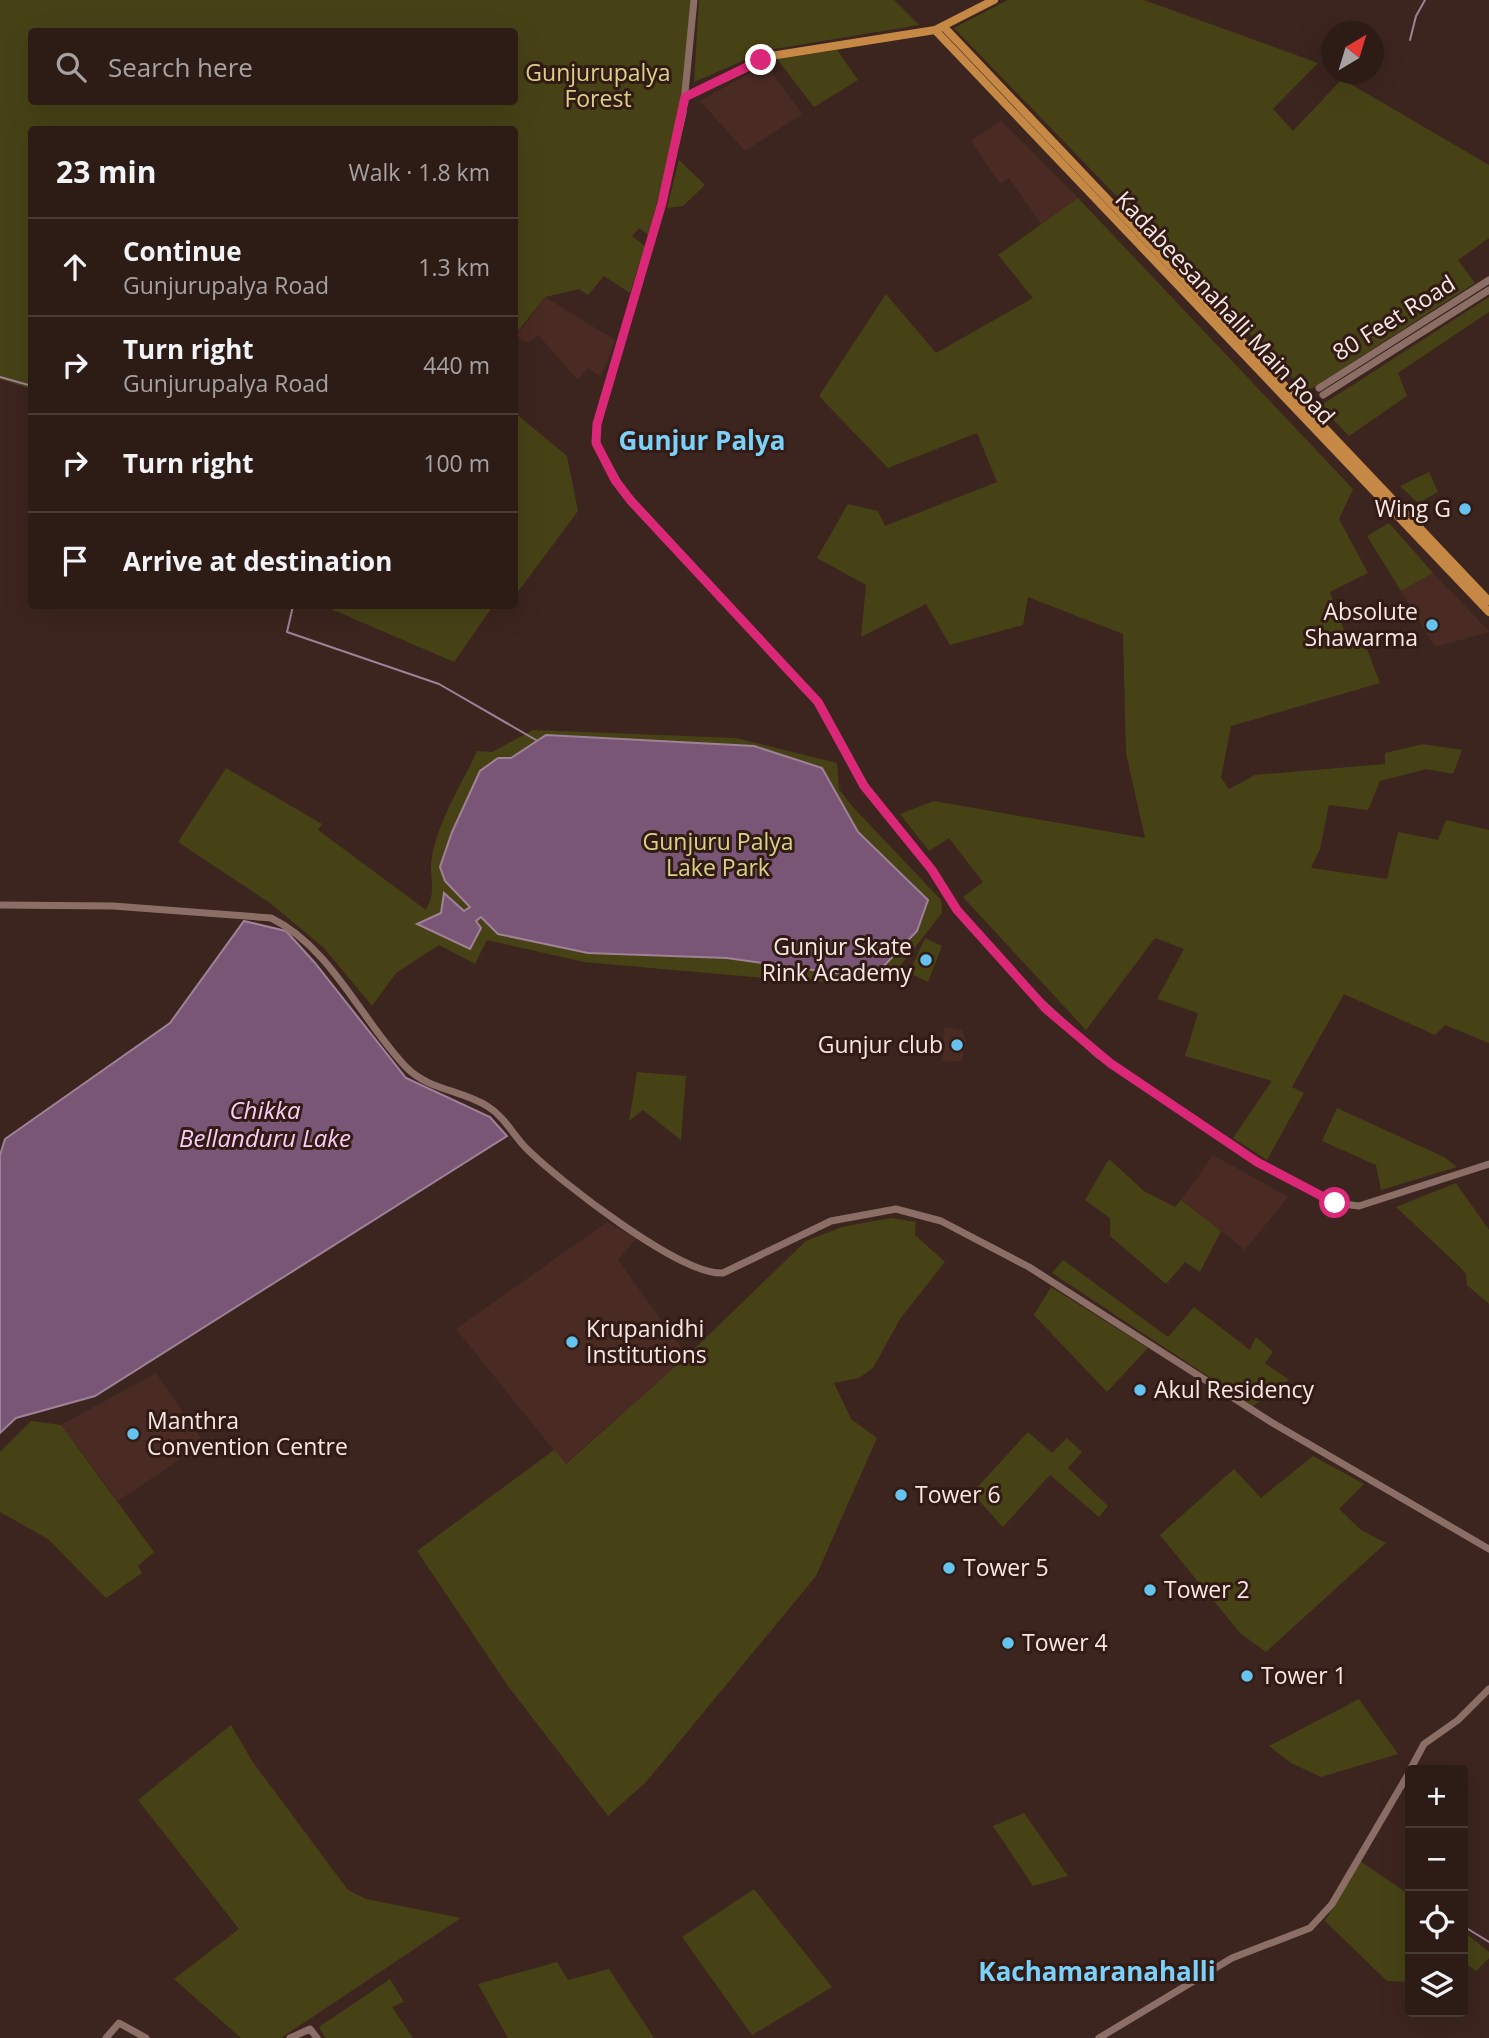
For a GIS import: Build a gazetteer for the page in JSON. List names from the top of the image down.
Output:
{
  "streets": {
    "main road": ["Kadabeesanahalli Main Road"],
    "street": ["80 Feet Road"]
  },
  "districts": ["Gunjur Palya", "Kachamaranahalli"],
  "water": ["Chikka Bellanduru Lake"],
  "parks": ["Gunjurupalya Forest", "Gunjuru Palya Lake Park"],
  "places": [
    "Wing G",
    "Absolute Shawarma",
    "Gunjur Skate Rink Academy",
    "Gunjur club",
    "Krupanidhi Institutions",
    "Akul Residency",
    "Manthra Convention Centre",
    "Tower 6",
    "Tower 5",
    "Tower 2",
    "Tower 4",
    "Tower 1"
  ],
  "north": "top right",
  "page": {
    "search": "Search here",
    "heading": ["23 min", "Walk · 1.8 km"],
    "list": [
      ["Continue", "Gunjurupalya Road", "1.3 km"],
      ["Turn right", "Gunjurupalya Road", "440 m"],
      ["Turn right", "100 m"],
      "Arrive at destination"
    ],
    "map_buttons": ["+", "−"]
  }
}
